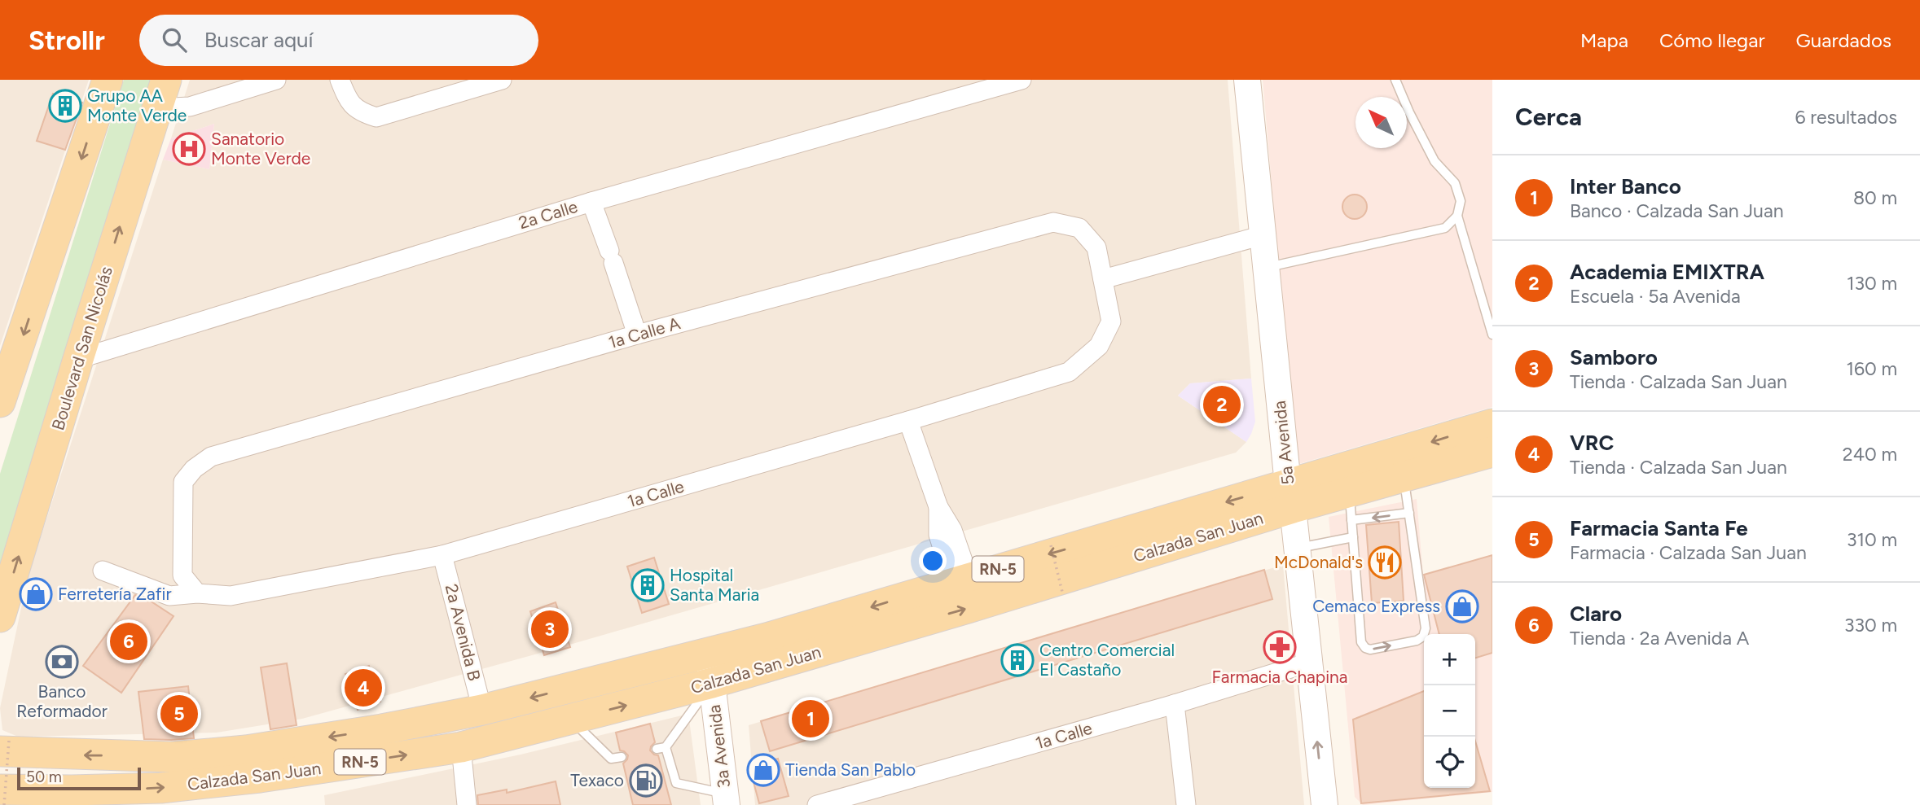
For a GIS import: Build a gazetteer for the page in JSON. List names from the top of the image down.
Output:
{
  "streets": {
    "main road": [
      "Boulevard San Nicolás",
      "5a Avenida",
      "Calzada San Juan",
      "RN-5",
      "3a Avenida"
    ],
    "street": [
      "2a Calle",
      "1a Calle A",
      "1a Calle",
      "2a Avenida B"
    ]
  },
  "crossings": [
    ["2a Calle", "Boulevard San Nicolás"],
    ["1a Calle A", "1a Calle"],
    ["5a Avenida", "1a Calle"],
    ["5a Avenida", "Calzada San Juan"],
    ["1a Calle", "2a Avenida B"],
    ["Calzada San Juan", "2a Avenida B"],
    ["Calzada San Juan", "3a Avenida"]
  ],
  "places": {
    "building": ["Grupo AA Monte Verde", "Hospital Santa Maria", "Centro Comercial El Castaño"],
    "hospital": ["Sanatorio Monte Verde"],
    "restaurant": ["McDonald's"],
    "shop": ["Ferretería Zafir", "Cemaco Express", "Tienda San Pablo"],
    "pharmacy": ["Farmacia Chapina"],
    "bank": ["Banco Reformador"],
    "fuel station": ["Texaco"]
  },
  "scale_bar": "50 m",
  "north": "top left",
  "page": {
    "header": "Strollr",
    "search": "Buscar aquí",
    "nav": ["Mapa", "Cómo llegar", "Guardados"],
    "heading": ["Cerca", "6 resultados"],
    "list": [
      {
        "mark": "1",
        "name": "Inter Banco",
        "note": "Banco · Calzada San Juan",
        "value": "80 m"
      },
      {
        "mark": "2",
        "name": "Academia EMIXTRA",
        "note": "Escuela · 5a Avenida",
        "value": "130 m"
      },
      {
        "mark": "3",
        "name": "Samboro",
        "note": "Tienda · Calzada San Juan",
        "value": "160 m"
      },
      {
        "mark": "4",
        "name": "VRC",
        "note": "Tienda · Calzada San Juan",
        "value": "240 m"
      },
      {
        "mark": "5",
        "name": "Farmacia Santa Fe",
        "note": "Farmacia · Calzada San Juan",
        "value": "310 m"
      },
      {
        "mark": "6",
        "name": "Claro",
        "note": "Tienda · 2a Avenida A",
        "value": "330 m"
      }
    ],
    "pins": [
      "2",
      "3",
      "6",
      "4",
      "5",
      "1"
    ],
    "map_buttons": ["+", "−"],
    "scale": "50 m"
  }
}
